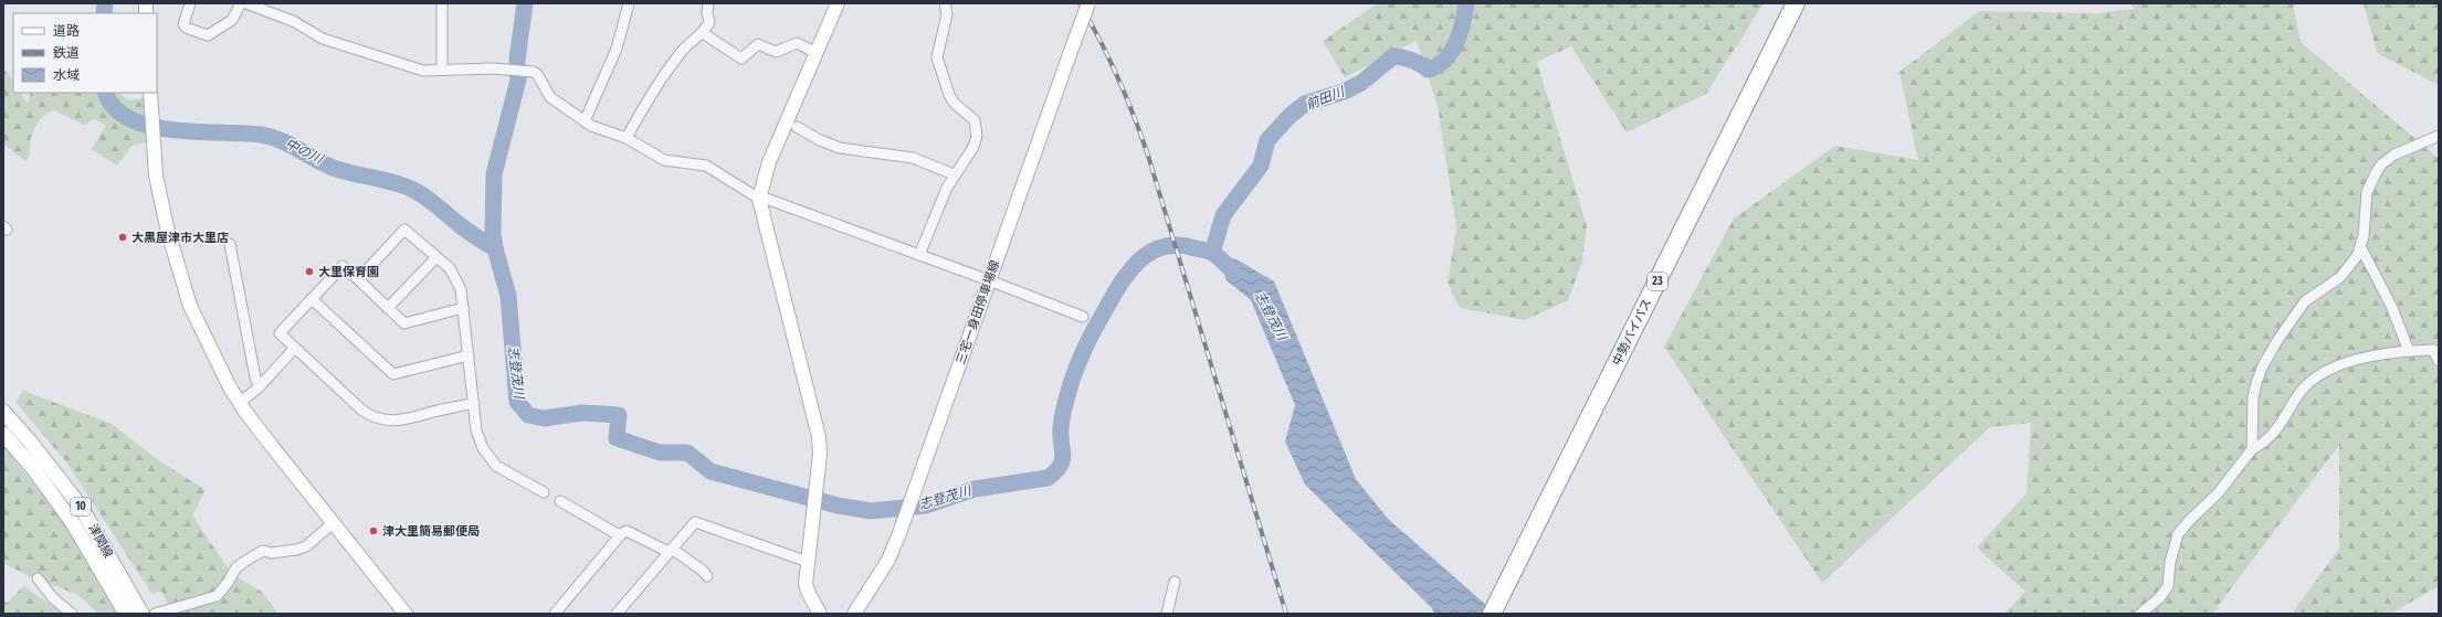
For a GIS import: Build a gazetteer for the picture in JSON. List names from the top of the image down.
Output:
{
  "streets": {
    "highway": ["23", "中勢バイパス"],
    "main road": ["三宅一身田停車場線", "10", "津関線"]
  },
  "water": ["前田川", "中の川", "志登茂川"],
  "places": ["大黒屋津市大里店", "大里保育園", "津大里簡易郵便局"],
  "legend": ["道路", "鉄道", "水域"]
}
